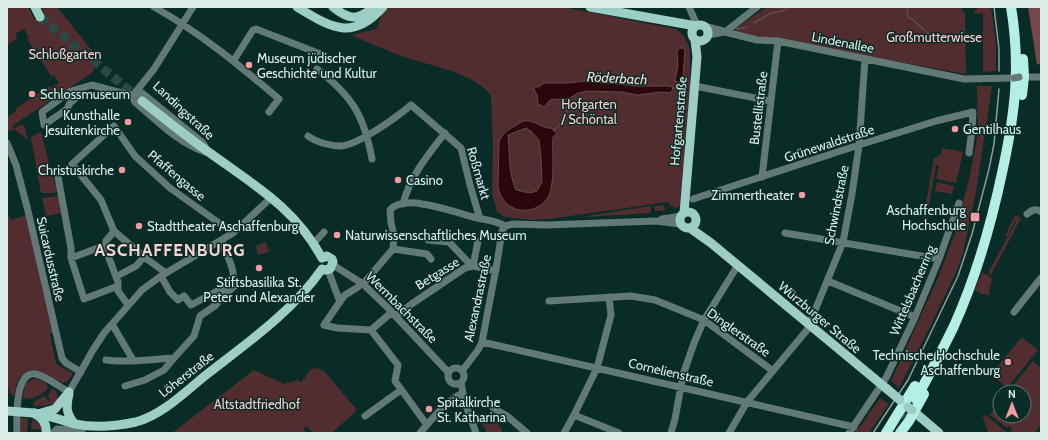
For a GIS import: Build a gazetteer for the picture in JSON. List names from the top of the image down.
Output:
{
  "streets": {
    "main road": [
      "Landingstraße",
      "Hofgartenstraße",
      "Würzburger Straße",
      "Löherstraße"
    ],
    "street": [
      "Lindenallee",
      "Bustellistraße",
      "Grünewaldstraße",
      "Roßmarkt",
      "Pfaffengasse",
      "Schwindstraße",
      "Suicardusstraße",
      "Betgasse",
      "Wittelsbacherring",
      "Alexandrastraße",
      "Wermbachstraße",
      "Dinglerstraße",
      "Cornelienstraße"
    ]
  },
  "crossings": [
    ["Lindenallee", "Bustellistraße"],
    ["Lindenallee", "Hofgartenstraße"],
    ["Lindenallee", "Schwindstraße"],
    ["Bustellistraße", "Grünewaldstraße"],
    ["Hofgartenstraße", "Würzburger Straße"],
    ["Grünewaldstraße", "Schwindstraße"],
    ["Roßmarkt", "Alexandrastraße"],
    ["Schwindstraße", "Würzburger Straße"],
    ["Schwindstraße", "Dinglerstraße"],
    ["Schwindstraße", "Cornelienstraße"],
    ["Betgasse", "Wermbachstraße"],
    ["Wittelsbacherring", "Würzburger Straße"],
    ["Wittelsbacherring", "Cornelienstraße"],
    ["Alexandrastraße", "Wermbachstraße"],
    ["Alexandrastraße", "Cornelienstraße"],
    ["Wermbachstraße", "Löherstraße"]
  ],
  "districts": ["ASCHAFFENBURG"],
  "water": ["Röderbach"],
  "parks": [
    "Großmutterwiese",
    "Schloßgarten",
    "Hofgarten / Schöntal",
    "Altstadtfriedhof"
  ],
  "places": {
    "other": [
      "Museum jüdischer Geschichte und Kultur",
      "Schlossmuseum",
      "Kunsthalle Jesuitenkirche",
      "Gentilhaus",
      "Christuskirche",
      "Casino",
      "Zimmertheater",
      "Stadttheater Aschaffenburg",
      "Naturwissenschaftliches Museum",
      "Stiftsbasilika St. Peter und Alexander",
      "Technische Hochschule Aschaffenburg",
      "Spitalkirche St. Katharina"
    ],
    "transit": ["Aschaffenburg Hochschule"]
  },
  "north": "top"
}
